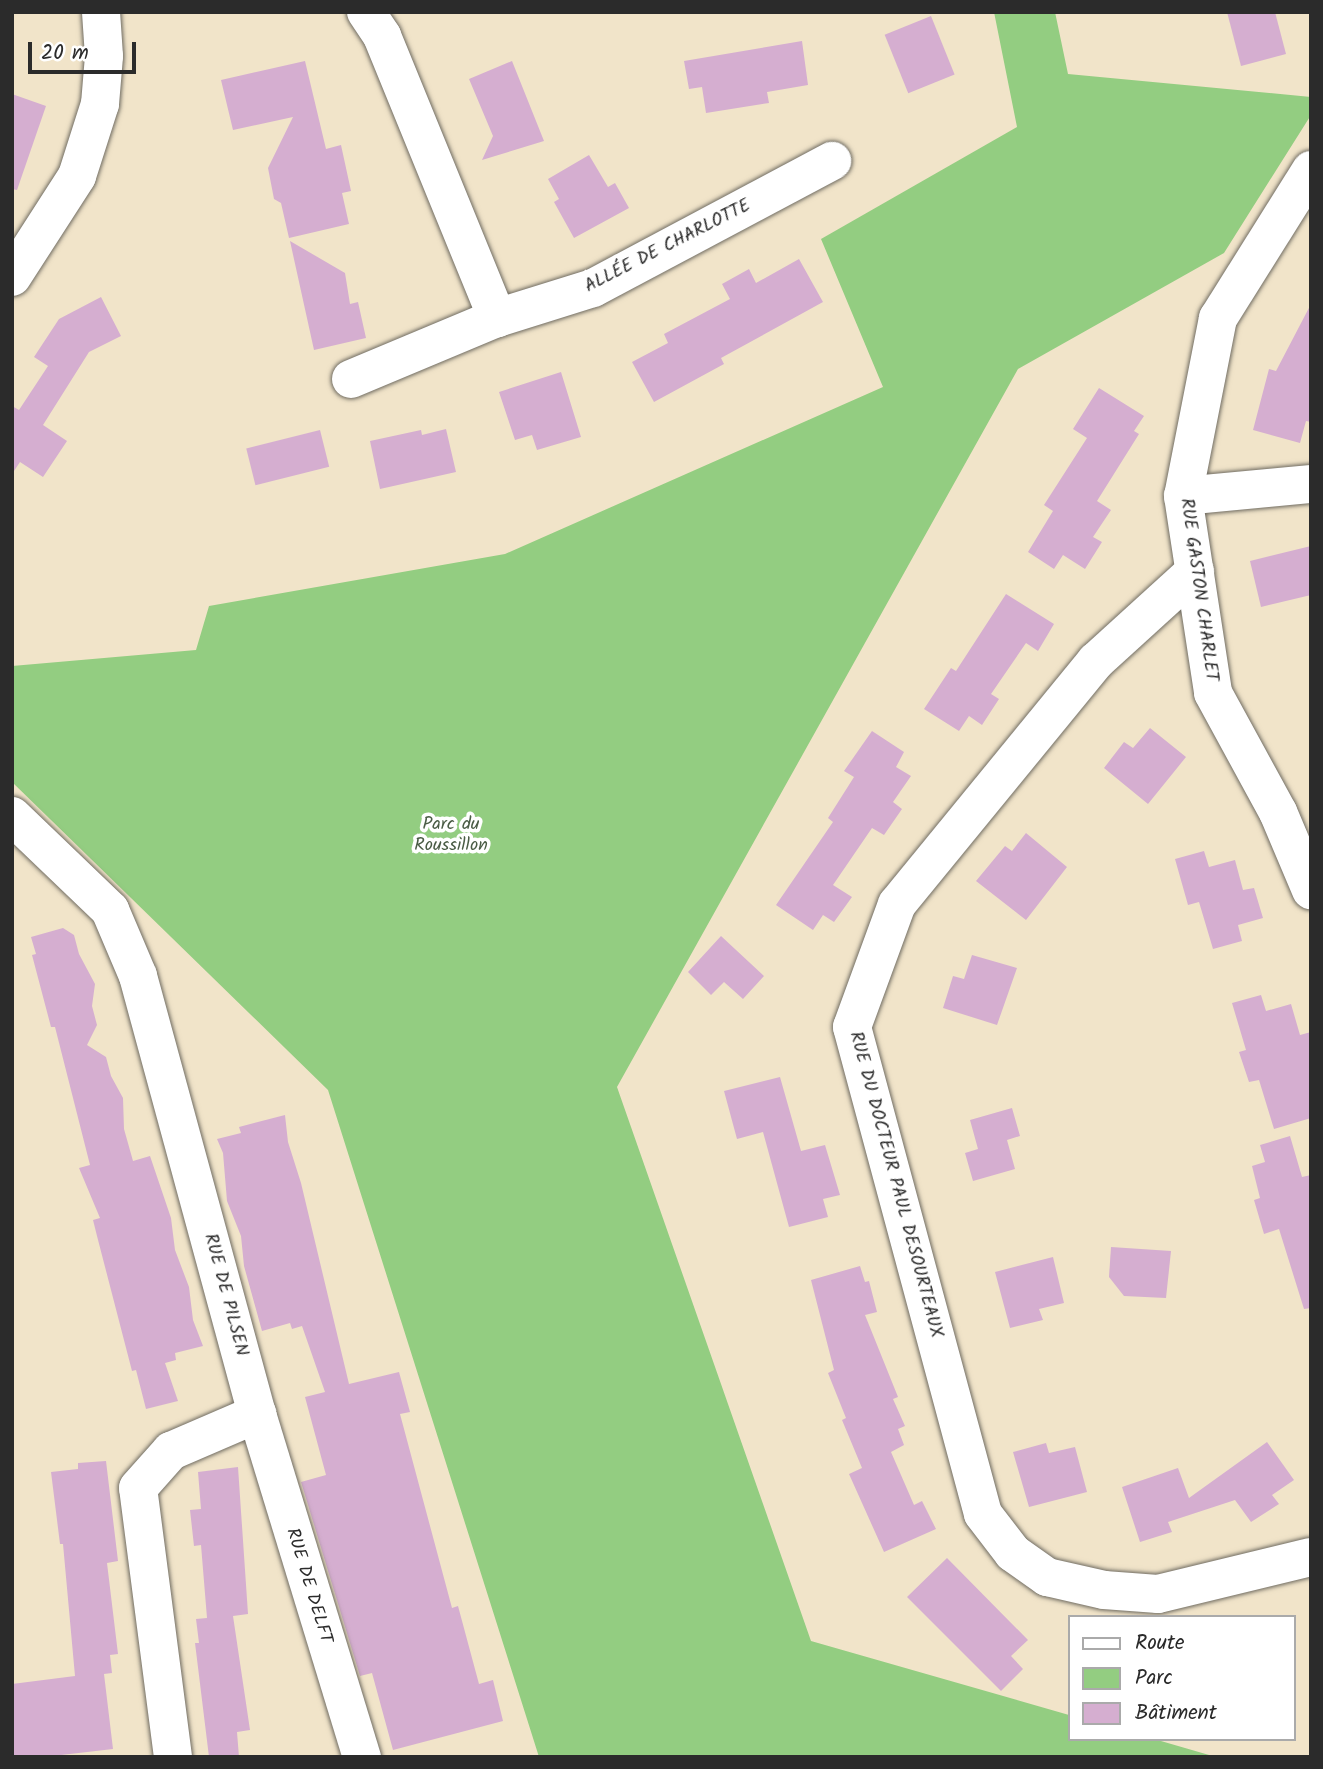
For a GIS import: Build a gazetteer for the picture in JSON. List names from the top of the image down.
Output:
{
  "streets": {
    "street": [
      "ALLÉE DE CHARLOTTE",
      "RUE GASTON CHARLET",
      "RUE DU DOCTEUR PAUL DESOURTEAUX",
      "RUE DE PILSEN",
      "RUE DE DELFT"
    ]
  },
  "crossings": [
    ["RUE GASTON CHARLET", "RUE DU DOCTEUR PAUL DESOURTEAUX"],
    ["RUE DE PILSEN", "RUE DE DELFT"]
  ],
  "parks": ["Parc du Roussillon"],
  "legend": ["Route", "Parc", "Bâtiment"],
  "scale_bar": "20 m"
}
